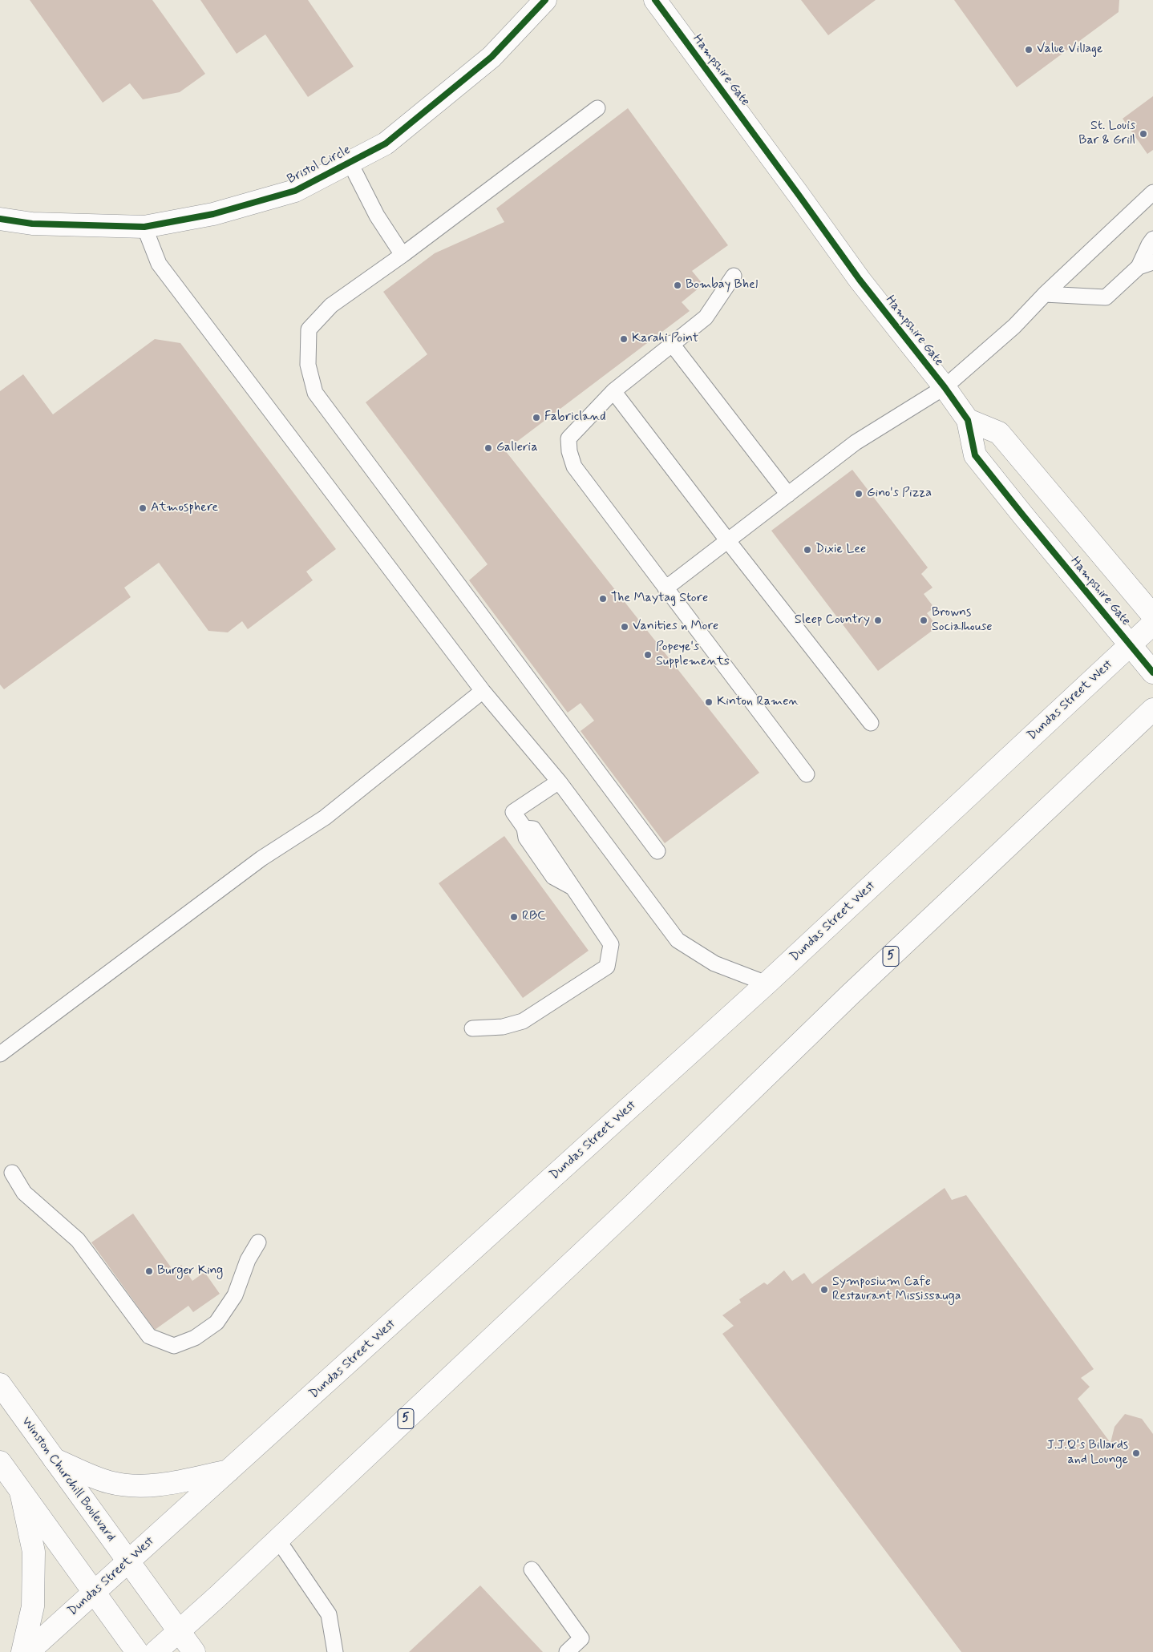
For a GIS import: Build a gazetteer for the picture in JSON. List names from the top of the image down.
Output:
{
  "streets": {
    "main road": [
      "Hampshire Gate",
      "Bristol Circle",
      "Dundas Street West",
      "5",
      "Winston Churchill Boulevard"
    ]
  },
  "crossings": [
    ["Hampshire Gate", "Dundas Street West"],
    ["Dundas Street West", "Winston Churchill Boulevard"],
    ["5", "Winston Churchill Boulevard"]
  ],
  "places": [
    "Value Village",
    "St. Louis Bar & Grill",
    "Bombay Bhel",
    "Karahi Point",
    "Fabricland",
    "Galleria",
    "Gino's Pizza",
    "Atmosphere",
    "Dixie Lee",
    "The Maytag Store",
    "Sleep Country",
    "Browns Socialhouse",
    "Vanities n More",
    "Popeye's Supplements",
    "Kinton Ramen",
    "RBC",
    "Burger King",
    "Symposium Cafe Restaurant Mississauga",
    "J.J.Q's Billards and Lounge"
  ]
}
